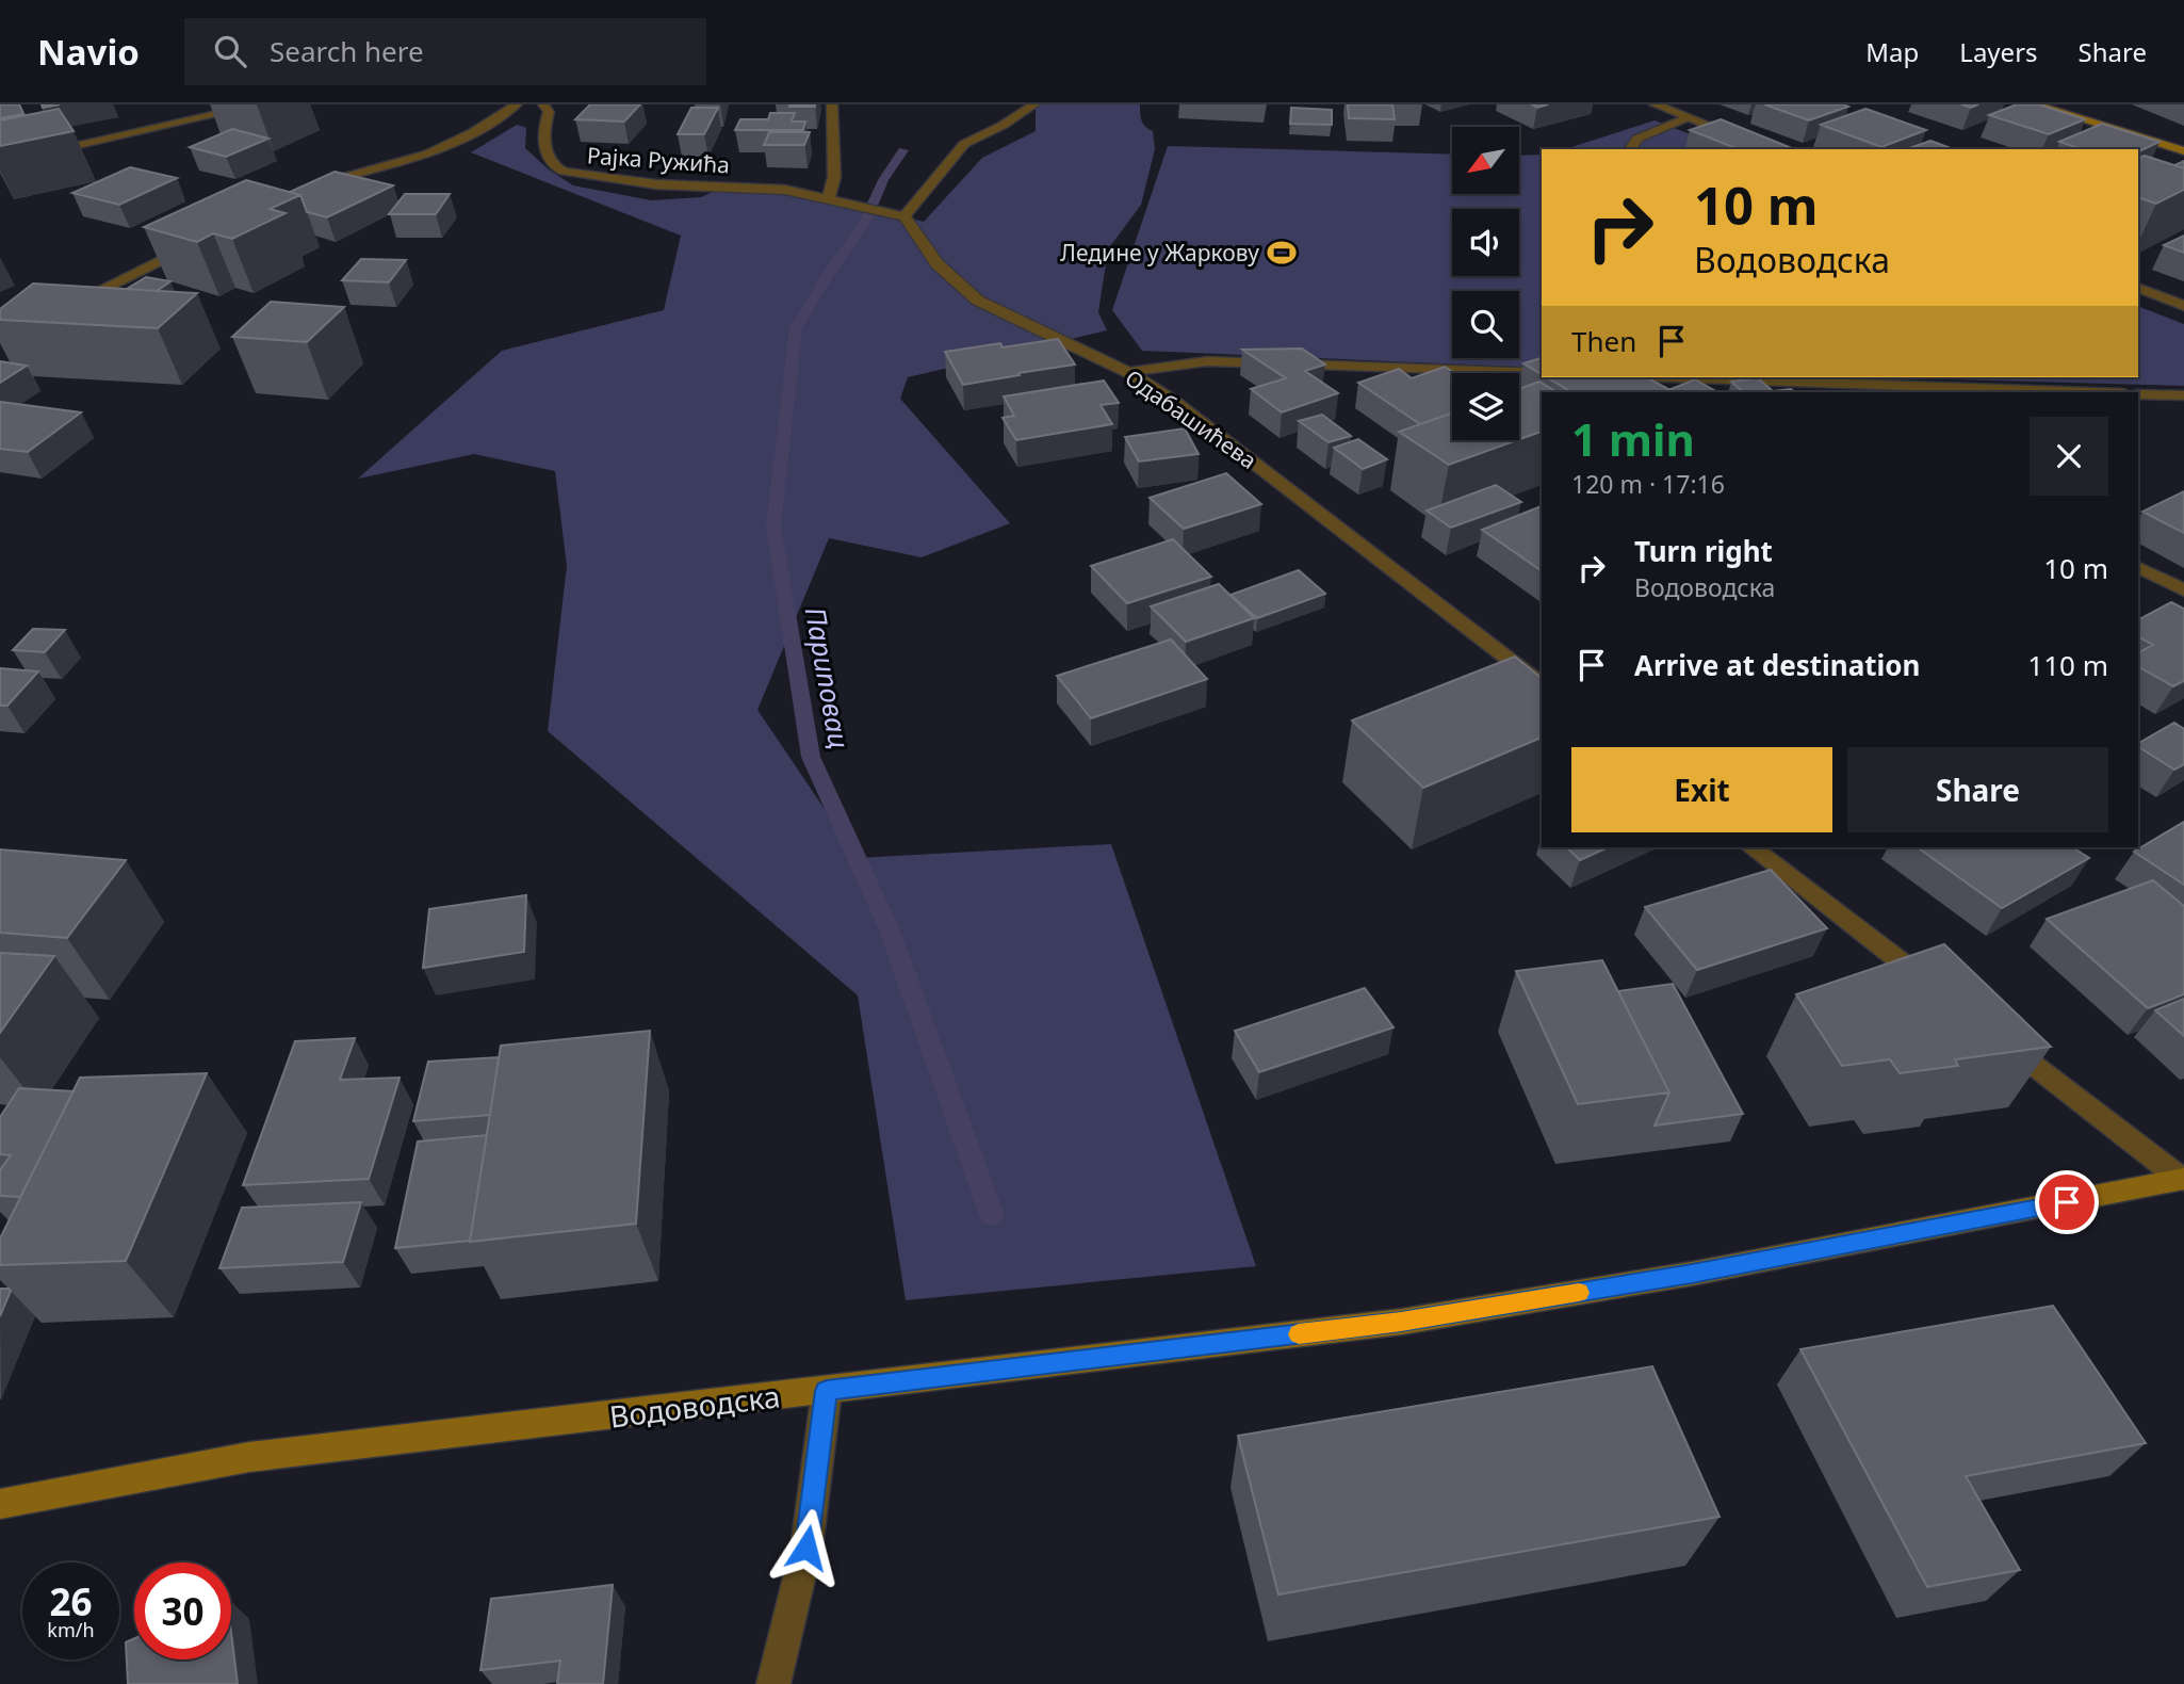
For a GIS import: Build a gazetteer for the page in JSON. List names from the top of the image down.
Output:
{
  "streets": {
    "street": ["Рајка Ружића", "Одабашићева", "Водоводска"]
  },
  "crossings": [
    ["Рајка Ружића", "Одабашићева"]
  ],
  "water": ["Париповац"],
  "places": {
    "sports": ["Ледине у Жаркову"]
  },
  "north": "bottom left",
  "page": {
    "header": "Navio",
    "search": "Search here",
    "nav": ["Map", "Layers", "Share"],
    "turn": ["10 m", "Водоводска"],
    "then": "Then",
    "heading": ["1 min", "120 m · 17:16"],
    "list": [
      {
        "name": "Turn right",
        "note": "Водоводска",
        "value": "10 m"
      },
      {
        "name": "Arrive at destination",
        "value": "110 m"
      }
    ],
    "buttons": ["Exit", "Share"],
    "speed": "26 km/h",
    "limit": "30"
  }
}
